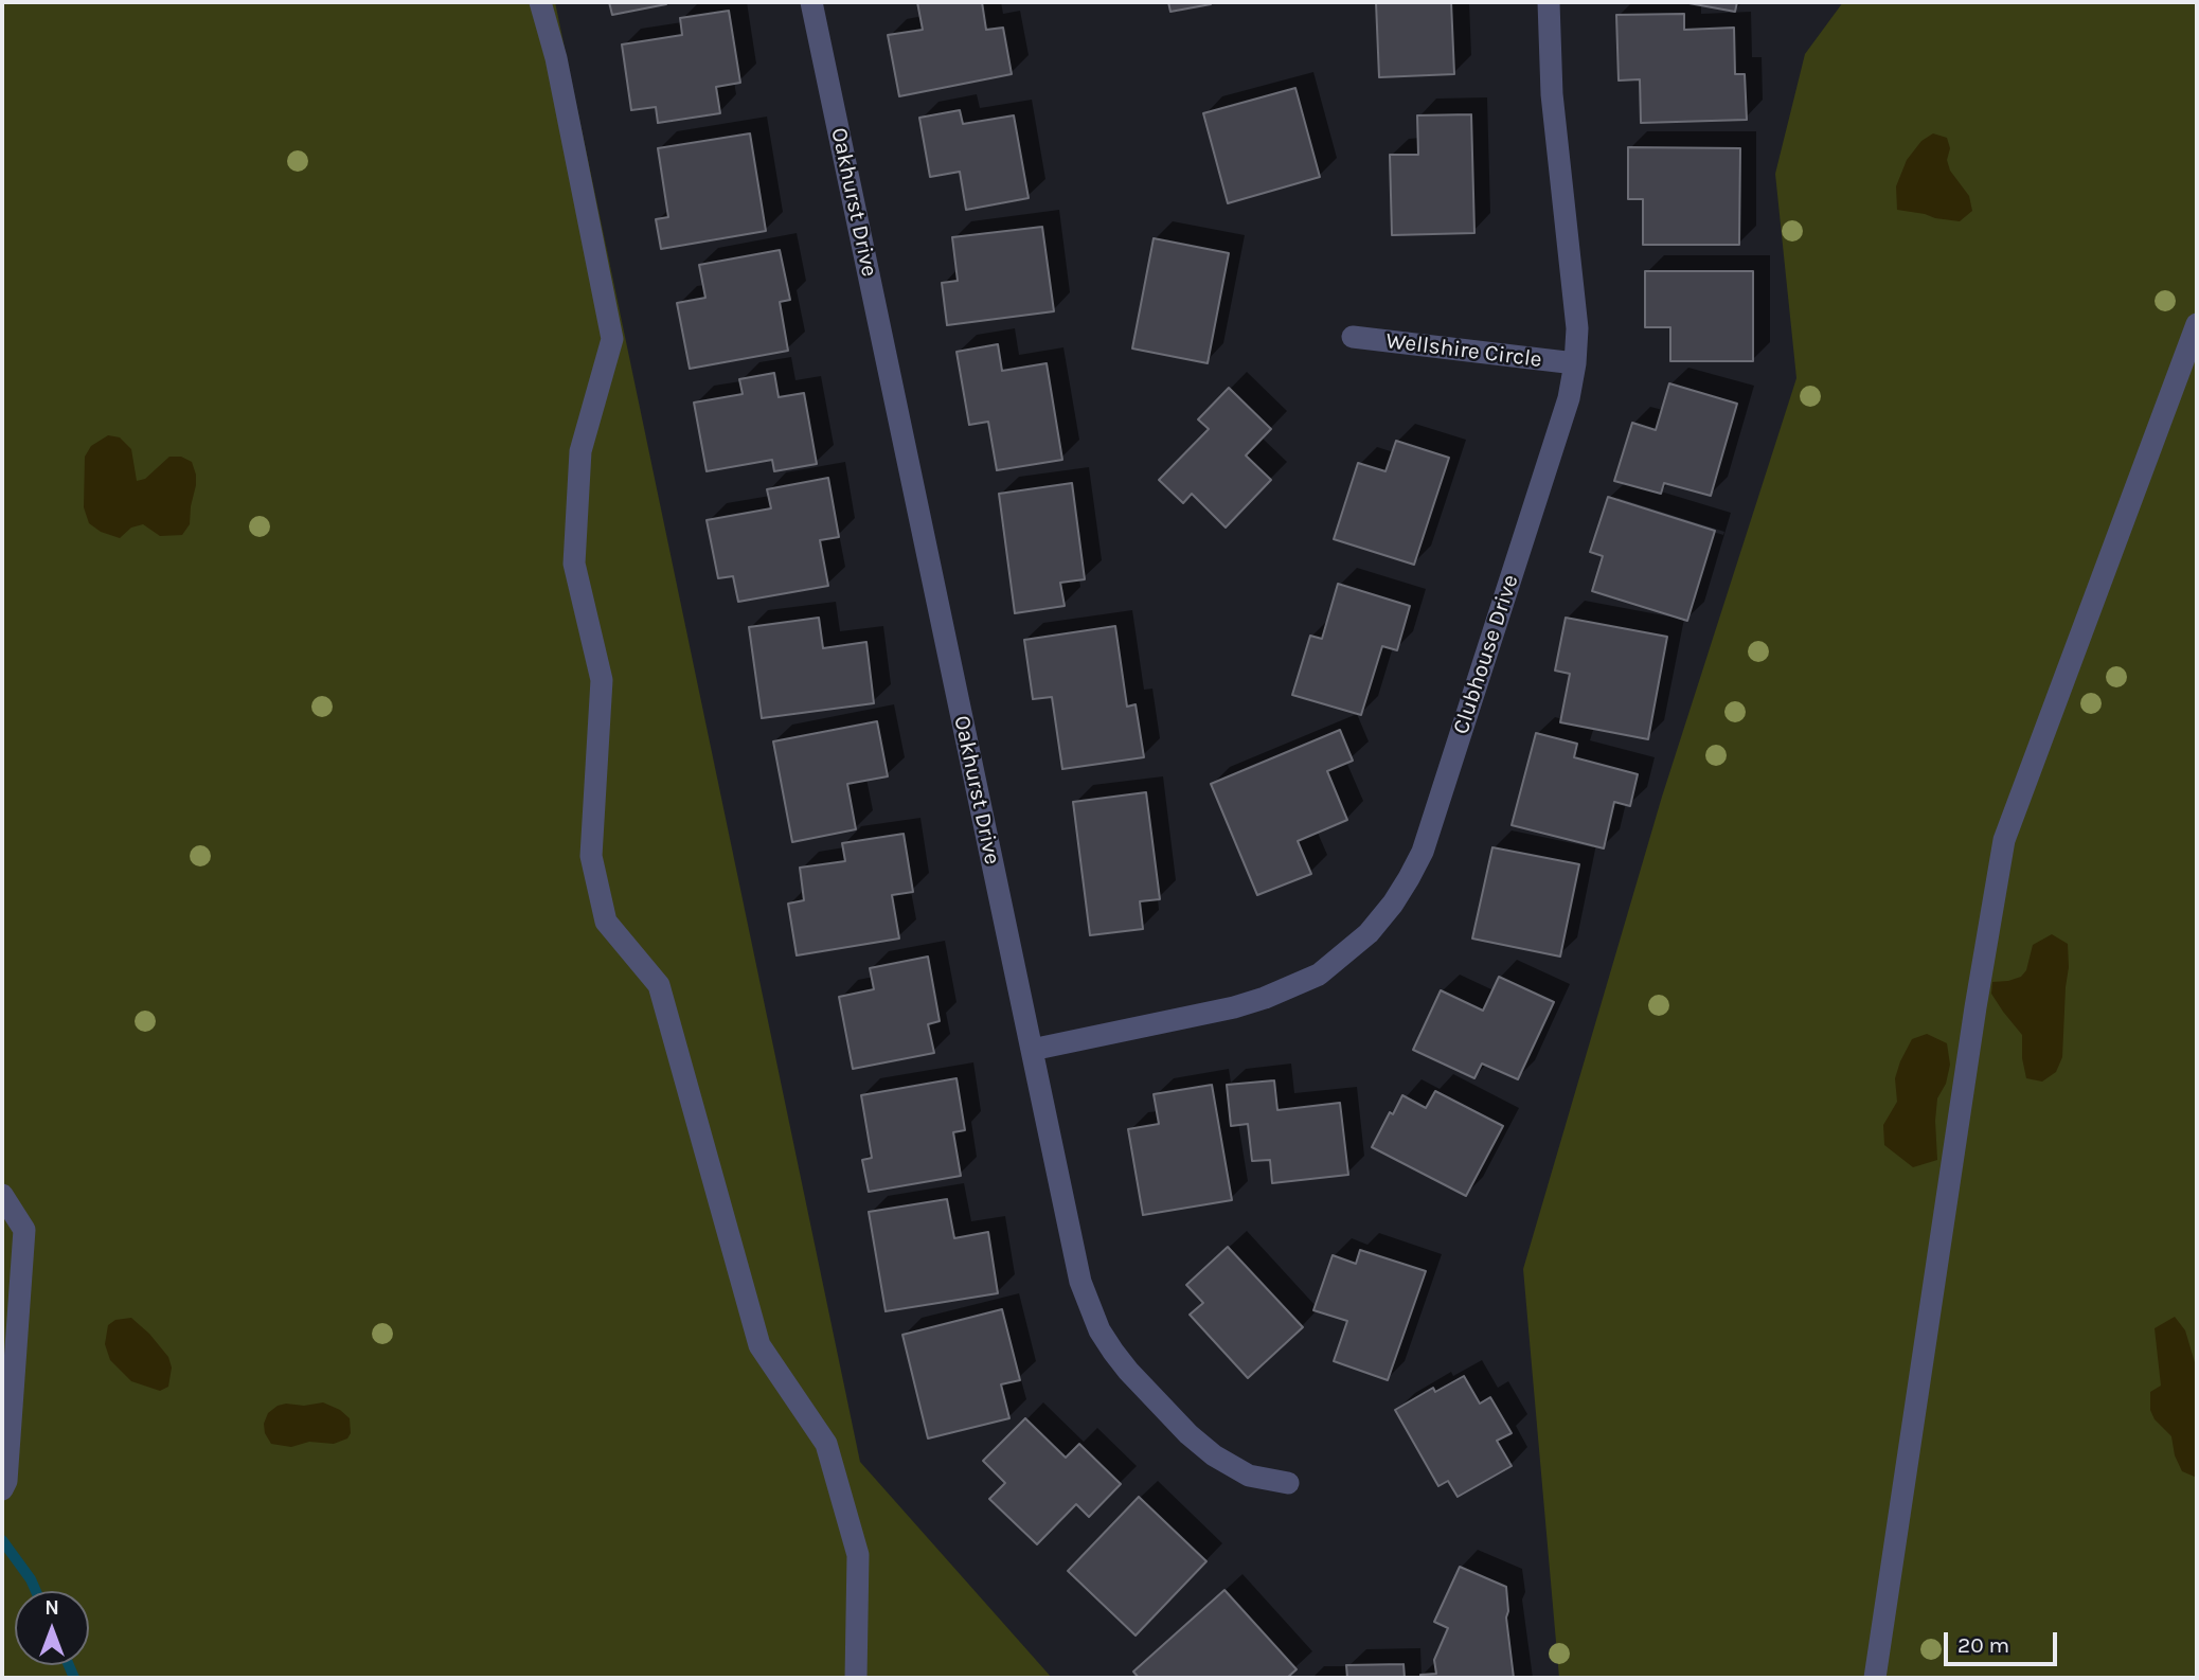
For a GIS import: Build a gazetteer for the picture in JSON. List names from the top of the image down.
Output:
{
  "streets": {
    "street": ["Oakhurst Drive", "Wellshire Circle", "Clubhouse Drive"]
  },
  "crossings": [
    ["Oakhurst Drive", "Clubhouse Drive"],
    ["Wellshire Circle", "Clubhouse Drive"]
  ],
  "scale_bar": "20 m",
  "north": "top"
}
